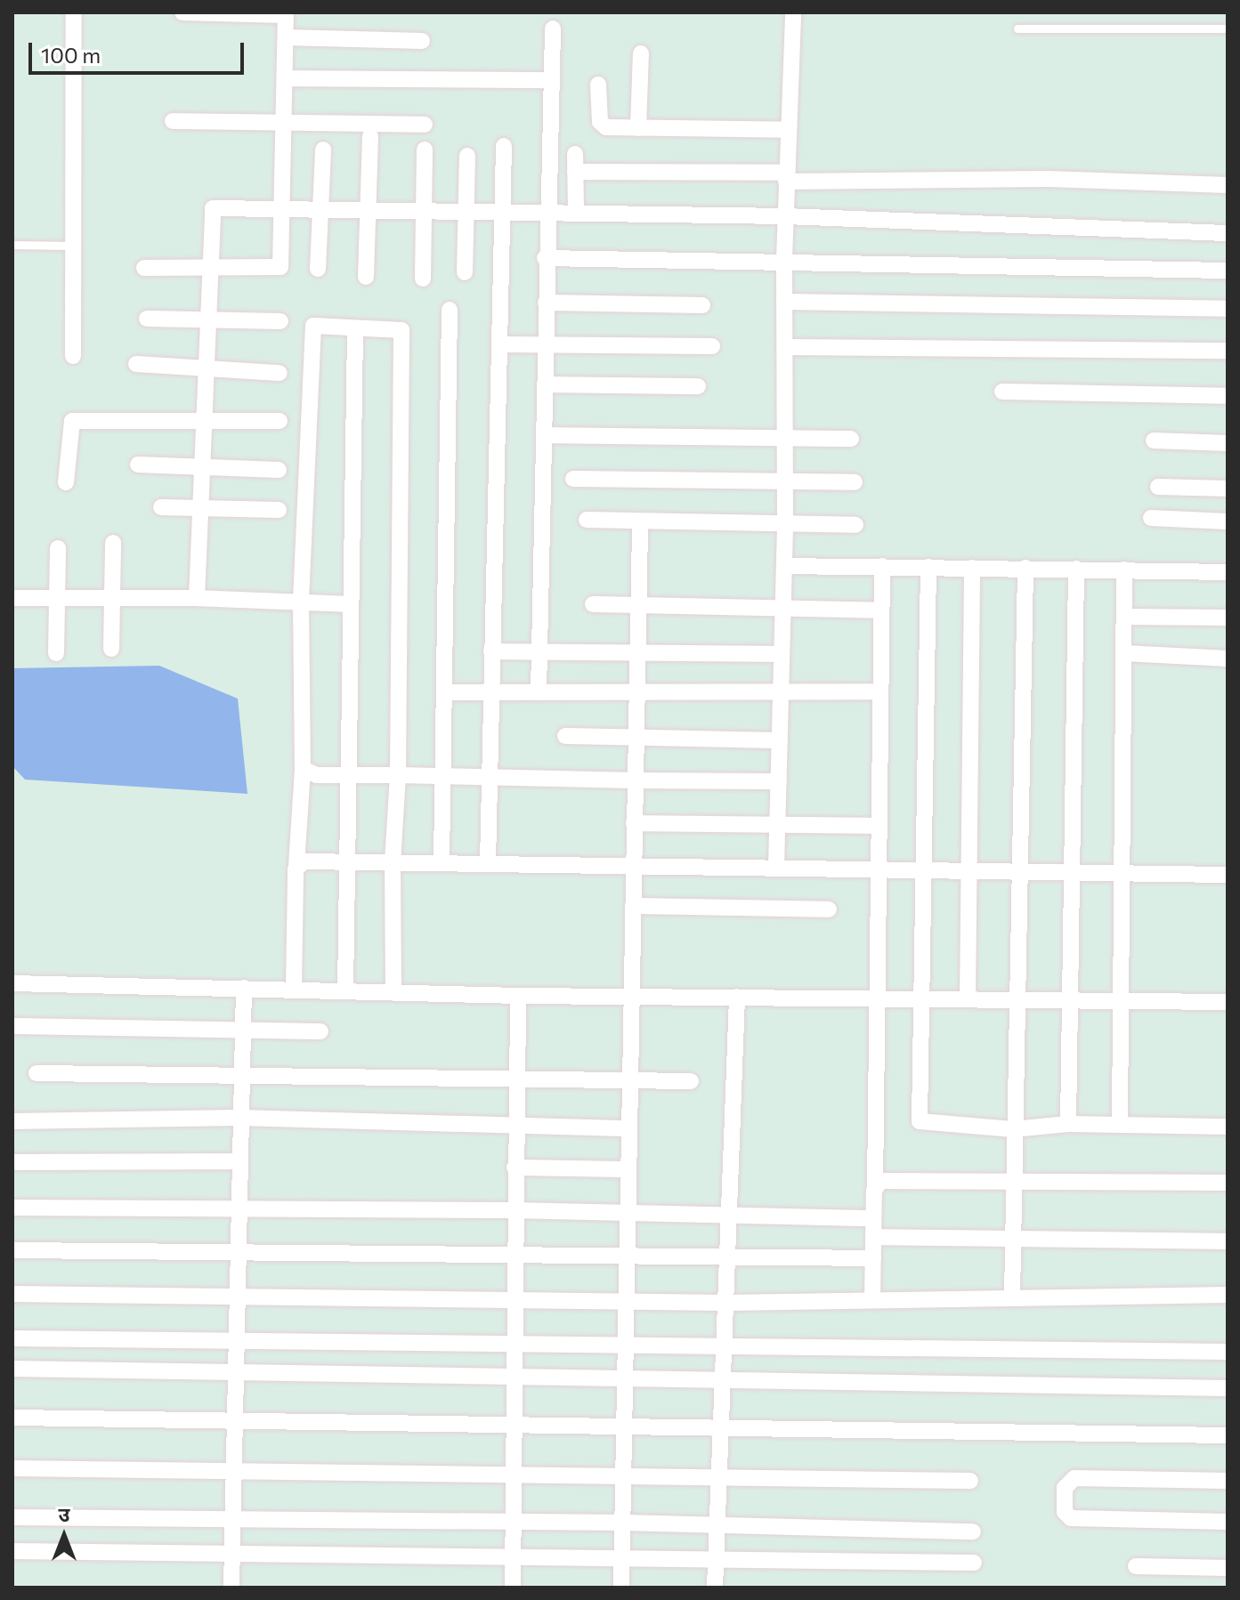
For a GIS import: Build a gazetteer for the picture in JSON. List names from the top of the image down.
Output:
{
  "scale_bar": "100 m",
  "north": "top"
}
